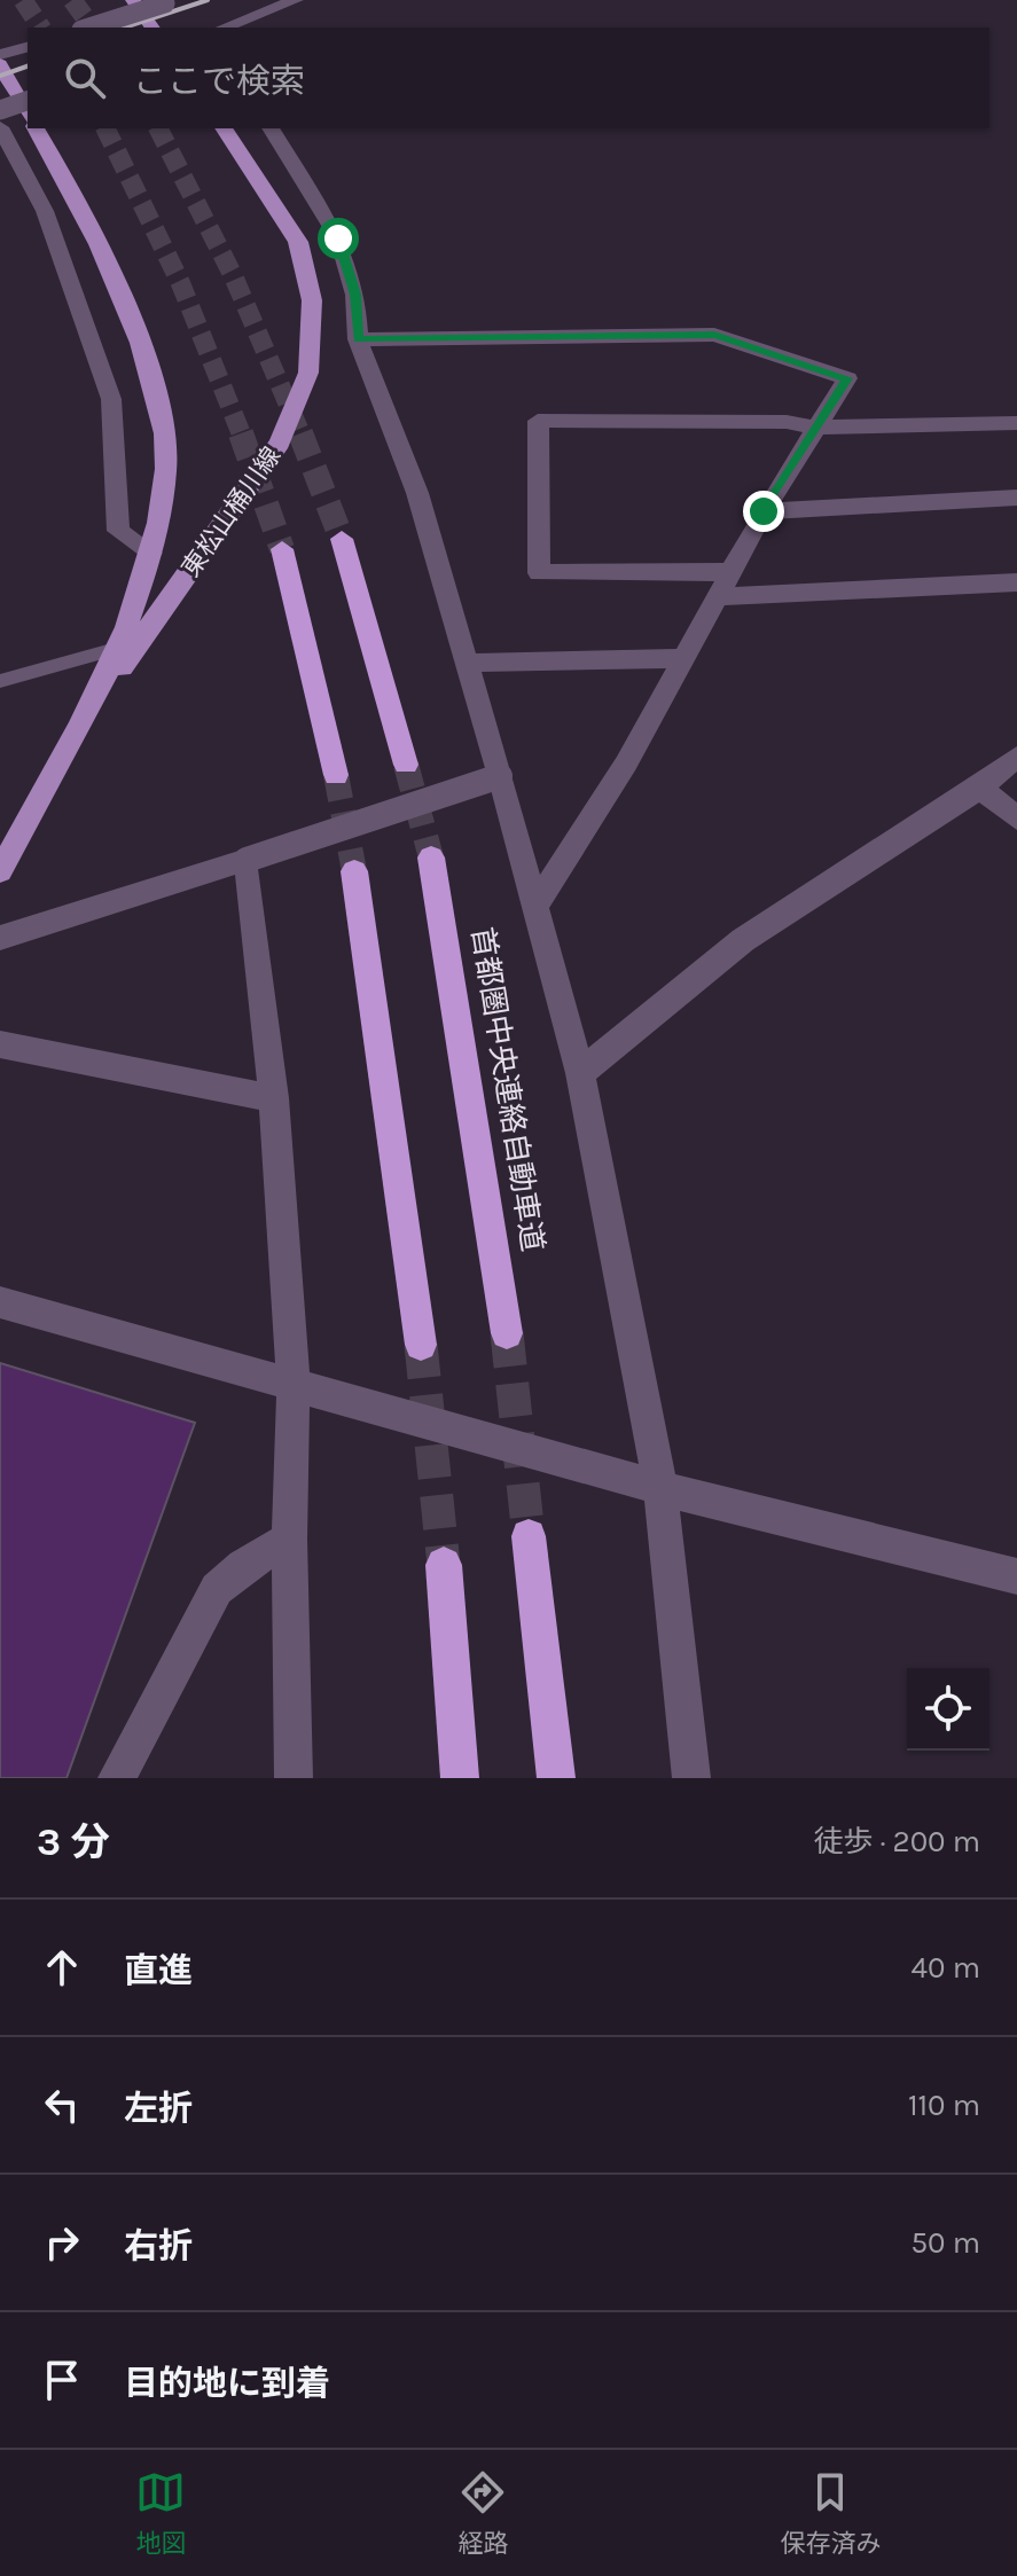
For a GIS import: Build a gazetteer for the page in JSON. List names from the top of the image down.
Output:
{
  "streets": {
    "highway": ["首都圏中央連絡自動車道"],
    "main road": ["東松山桶川線"]
  },
  "page": {
    "search": "ここで検索",
    "heading": ["3 分", "徒歩 · 200 m"],
    "list": [
      ["直進", "40 m"],
      ["左折", "110 m"],
      ["右折", "50 m"],
      "目的地に到着"
    ],
    "nav": ["地図", "経路", "保存済み"]
  }
}
